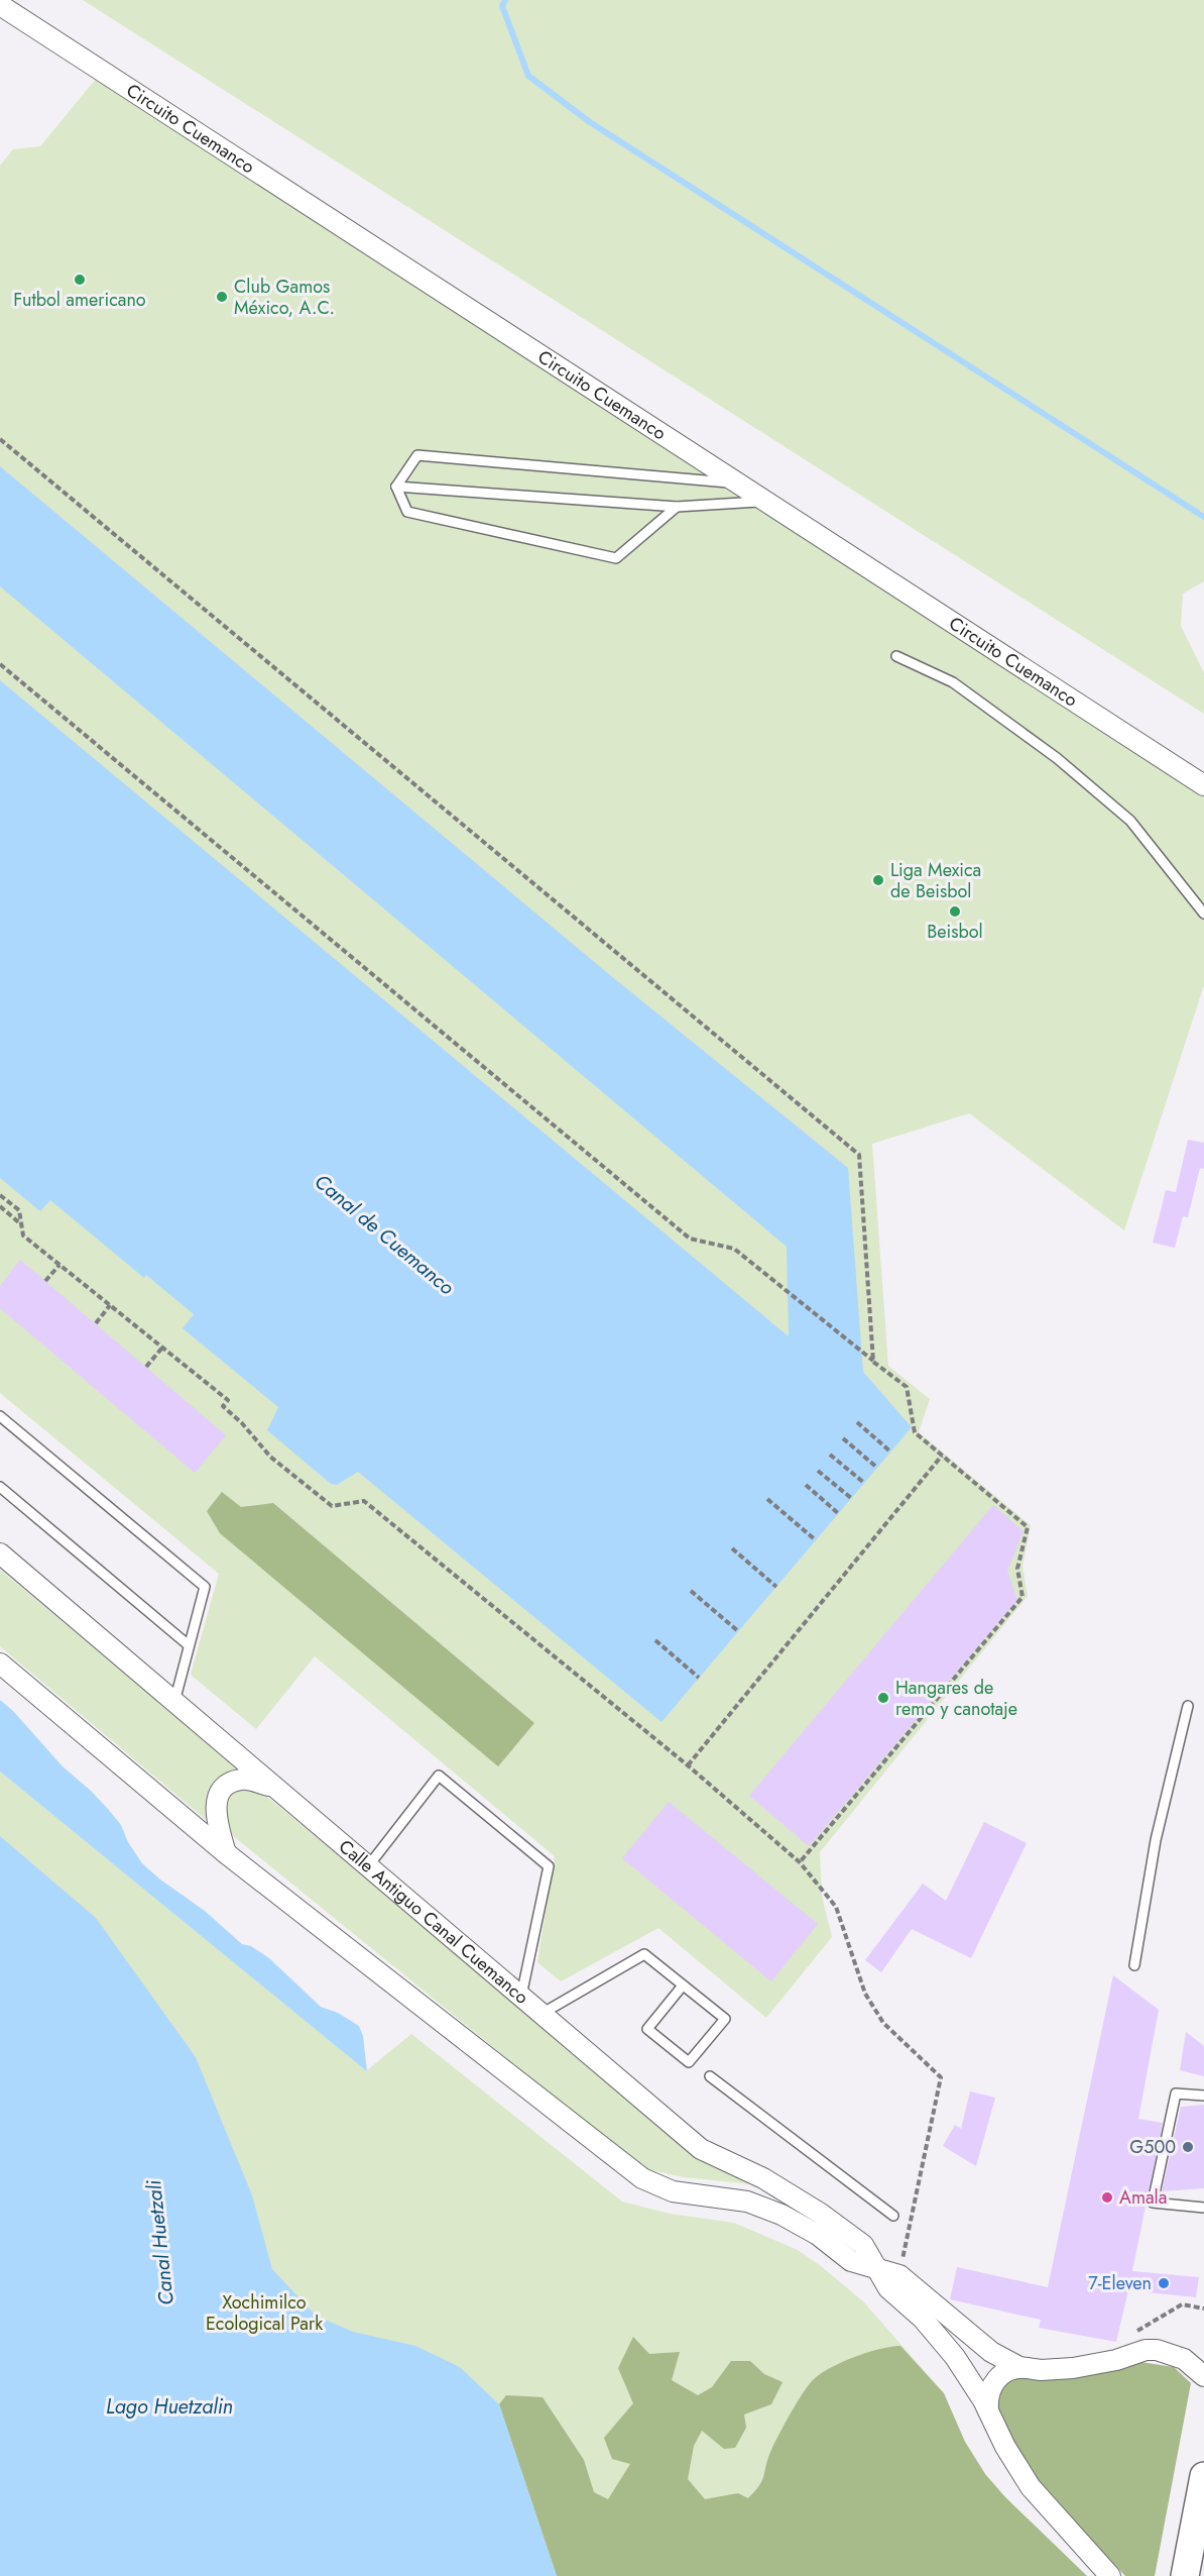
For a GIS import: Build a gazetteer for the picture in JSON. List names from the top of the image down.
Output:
{
  "streets": {
    "street": ["Circuito Cuemanco", "Calle Antiguo Canal Cuemanco"]
  },
  "water": ["Canal de Cuemanco", "Canal Huetzali", "Lago Huetzalin"],
  "parks": ["Xochimilco Ecological Park"],
  "places": [
    "Futbol americano",
    "Club Gamos México, A.C.",
    "Liga Mexica de Beisbol",
    "Beisbol",
    "Hangares de remo y canotaje",
    "G500",
    "Amala",
    "7-Eleven"
  ]
}
